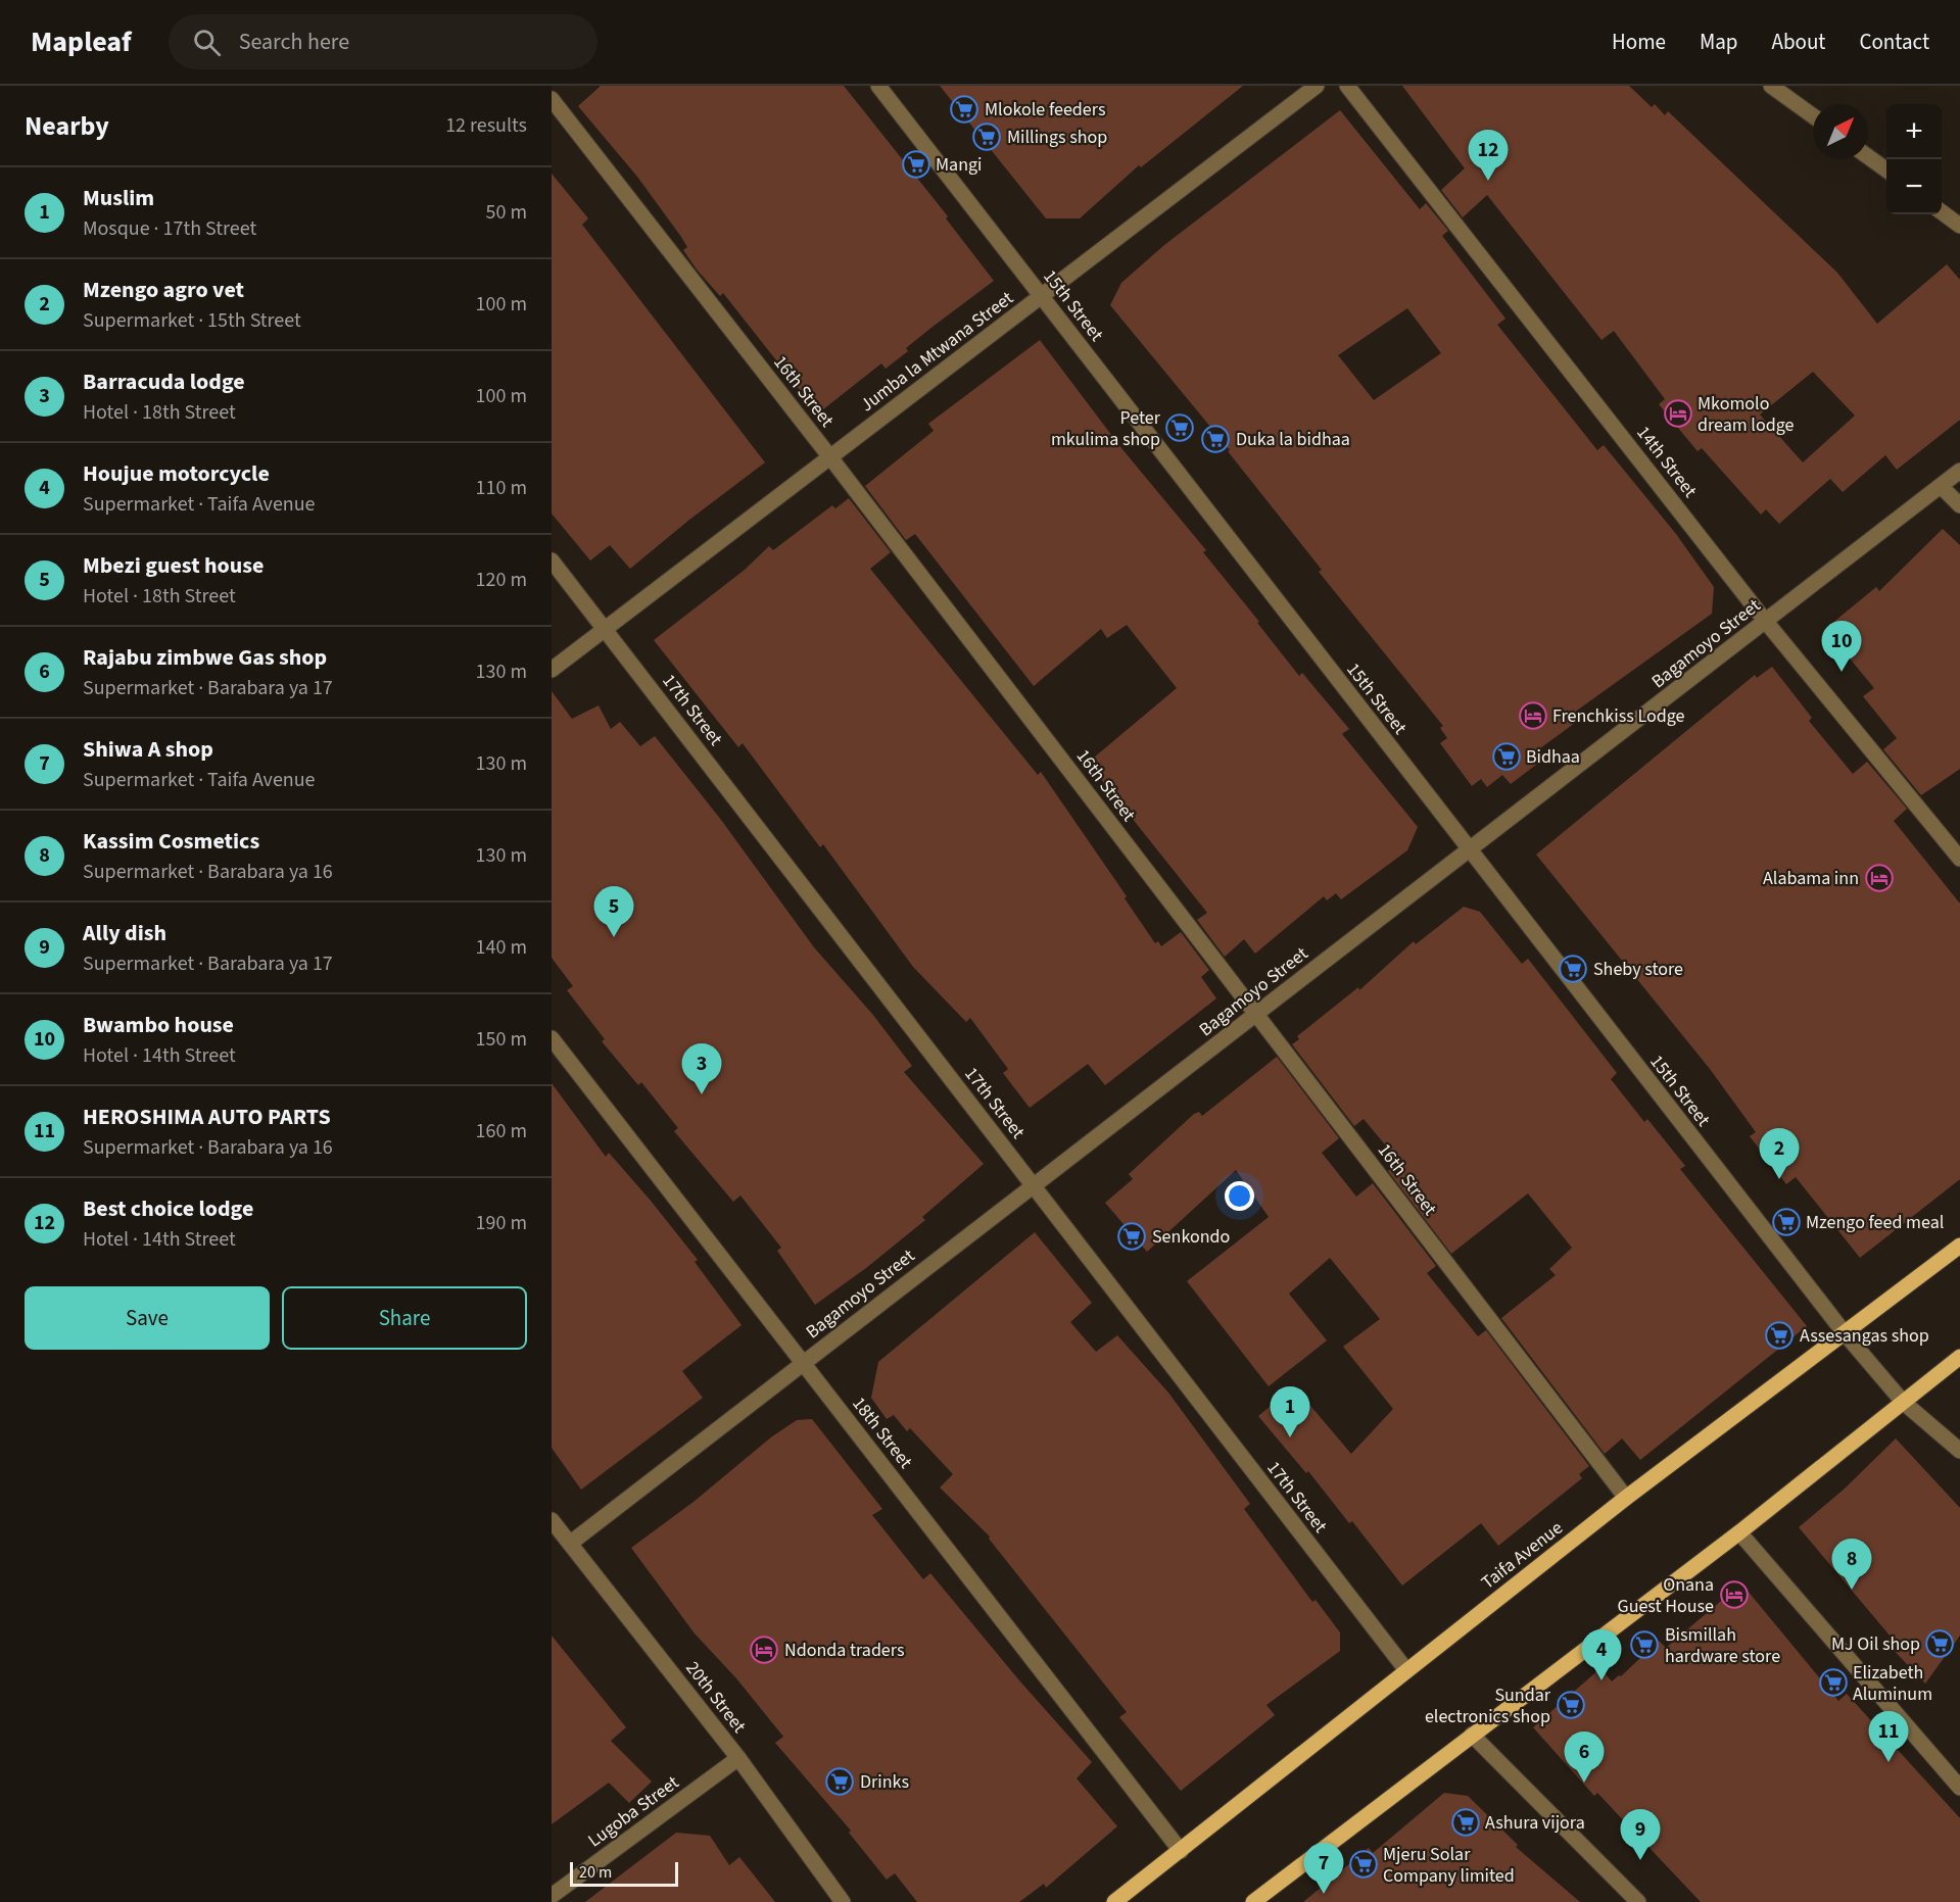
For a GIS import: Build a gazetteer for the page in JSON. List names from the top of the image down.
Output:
{
  "streets": {
    "main road": ["Taifa Avenue"],
    "street": [
      "15th Street",
      "Jumba la Mtwana Street",
      "16th Street",
      "14th Street",
      "Bagamoyo Street",
      "17th Street",
      "18th Street",
      "20th Street",
      "Lugoba Street"
    ]
  },
  "crossings": [
    ["15th Street", "Jumba la Mtwana Street"],
    ["15th Street", "Bagamoyo Street"],
    ["15th Street", "Taifa Avenue"],
    ["Jumba la Mtwana Street", "16th Street"],
    ["Jumba la Mtwana Street", "17th Street"],
    ["16th Street", "Bagamoyo Street"],
    ["16th Street", "Taifa Avenue"],
    ["14th Street", "Bagamoyo Street"],
    ["Bagamoyo Street", "17th Street"],
    ["Bagamoyo Street", "18th Street"],
    ["Bagamoyo Street", "20th Street"],
    ["17th Street", "Taifa Avenue"],
    ["18th Street", "Taifa Avenue"],
    ["20th Street", "Lugoba Street"]
  ],
  "places": {
    "supermarket": [
      "Mlokole feeders",
      "Millings shop",
      "Mangi",
      "Peter mkulima shop",
      "Duka la bidhaa",
      "Bidhaa",
      "Sheby store",
      "Mzengo feed meal",
      "Senkondo",
      "Assesangas shop",
      "MJ Oil shop",
      "Bismillah hardware store",
      "Elizabeth Aluminum",
      "Sundar electronics shop",
      "Drinks",
      "Ashura vijora",
      "Mjeru Solar Company limited"
    ],
    "hotel": [
      "Mkomolo dream lodge",
      "Frenchkiss Lodge",
      "Alabama inn",
      "Onana Guest House",
      "Ndonda traders"
    ]
  },
  "scale_bar": "20 m",
  "north": "top right",
  "page": {
    "header": "Mapleaf",
    "search": "Search here",
    "nav": [
      "Home",
      "Map",
      "About",
      "Contact"
    ],
    "heading": ["Nearby", "12 results"],
    "map_buttons": ["+", "−"],
    "pins": [
      "12",
      "10",
      "5",
      "3",
      "2",
      "1",
      "8",
      "4",
      "11",
      "6",
      "9",
      "7"
    ],
    "list": [
      {
        "mark": "1",
        "name": "Muslim",
        "note": "Mosque · 17th Street",
        "value": "50 m"
      },
      {
        "mark": "2",
        "name": "Mzengo agro vet",
        "note": "Supermarket · 15th Street",
        "value": "100 m"
      },
      {
        "mark": "3",
        "name": "Barracuda lodge",
        "note": "Hotel · 18th Street",
        "value": "100 m"
      },
      {
        "mark": "4",
        "name": "Houjue motorcycle",
        "note": "Supermarket · Taifa Avenue",
        "value": "110 m"
      },
      {
        "mark": "5",
        "name": "Mbezi guest house",
        "note": "Hotel · 18th Street",
        "value": "120 m"
      },
      {
        "mark": "6",
        "name": "Rajabu zimbwe Gas shop",
        "note": "Supermarket · Barabara ya 17",
        "value": "130 m"
      },
      {
        "mark": "7",
        "name": "Shiwa A shop",
        "note": "Supermarket · Taifa Avenue",
        "value": "130 m"
      },
      {
        "mark": "8",
        "name": "Kassim Cosmetics",
        "note": "Supermarket · Barabara ya 16",
        "value": "130 m"
      },
      {
        "mark": "9",
        "name": "Ally dish",
        "note": "Supermarket · Barabara ya 17",
        "value": "140 m"
      },
      {
        "mark": "10",
        "name": "Bwambo house",
        "note": "Hotel · 14th Street",
        "value": "150 m"
      },
      {
        "mark": "11",
        "name": "HEROSHIMA AUTO PARTS",
        "note": "Supermarket · Barabara ya 16",
        "value": "160 m"
      },
      {
        "mark": "12",
        "name": "Best choice lodge",
        "note": "Hotel · 14th Street",
        "value": "190 m"
      }
    ],
    "buttons": ["Save", "Share"],
    "scale": "20 m"
  }
}
